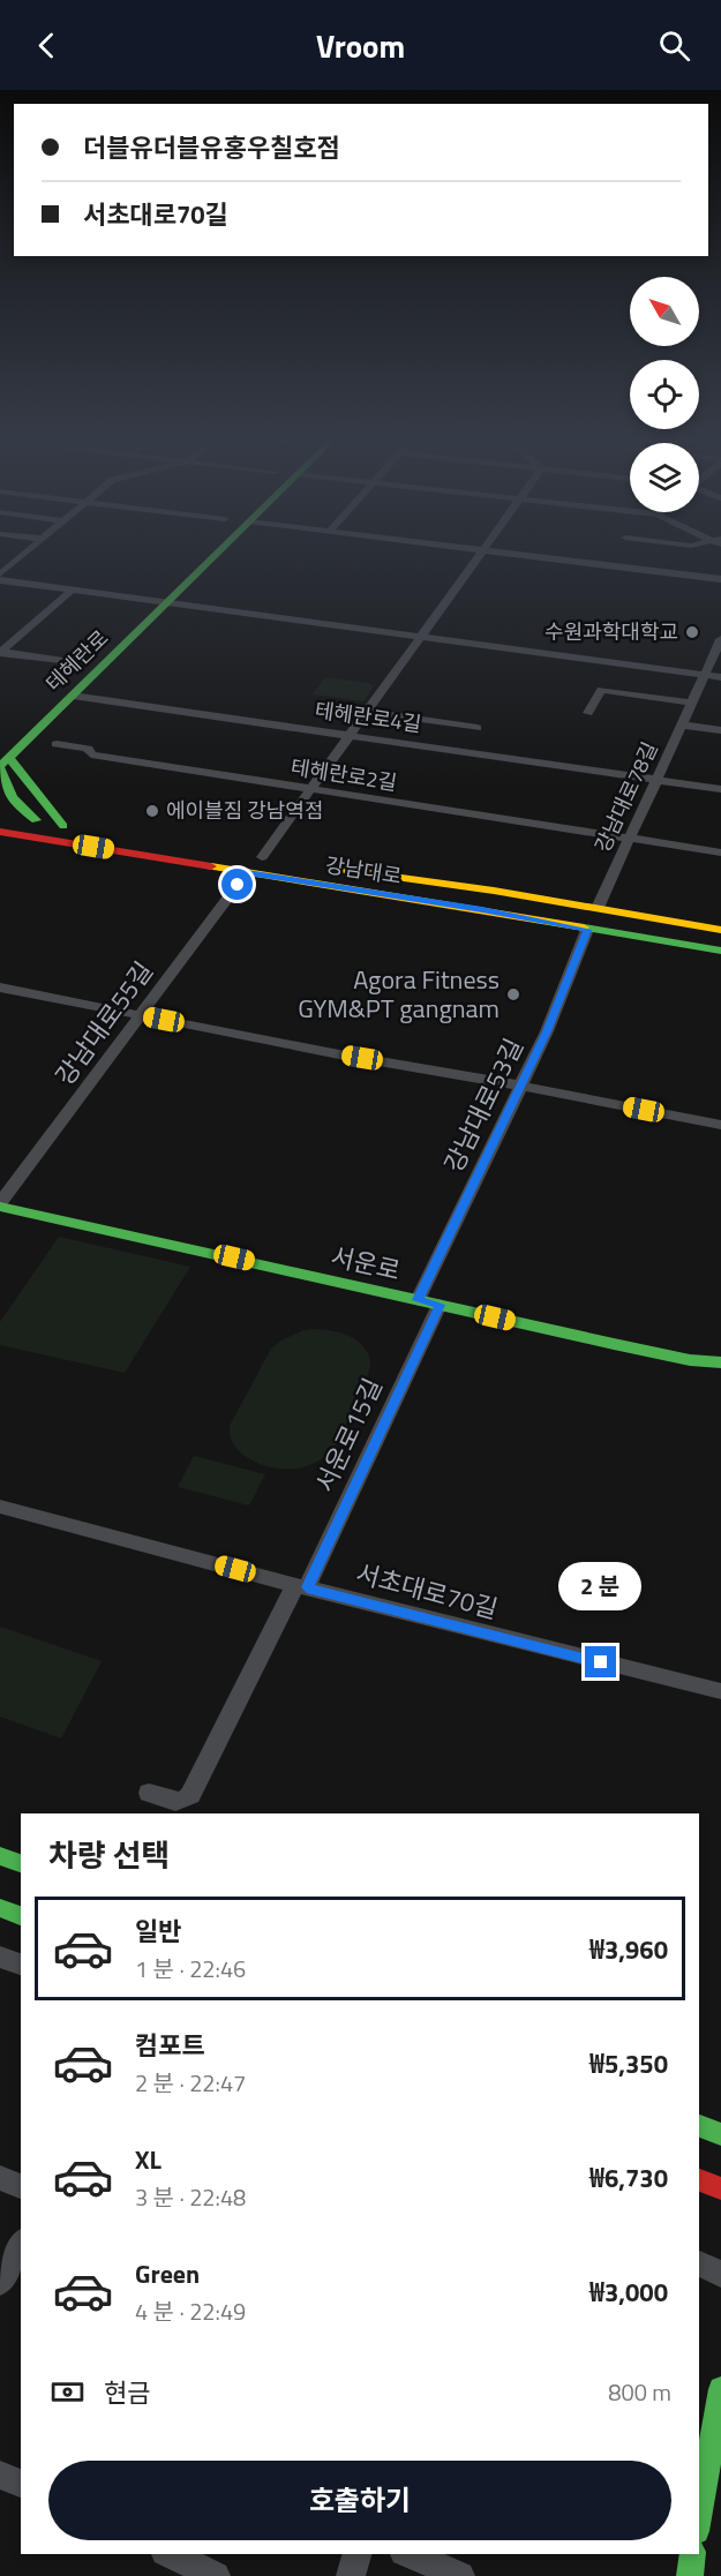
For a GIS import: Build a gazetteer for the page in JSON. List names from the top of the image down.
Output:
{
  "streets": {
    "main road": ["테헤란로", "강남대로", "서운로"],
    "street": [
      "테헤란로4길",
      "테헤란로2길",
      "강남대로78길",
      "강남대로55길",
      "강남대로53길",
      "서운로15길",
      "서초대로70길"
    ]
  },
  "crossings": [
    ["테헤란로", "테헤란로4길"],
    ["테헤란로4길", "강남대로78길"],
    ["테헤란로2길", "강남대로78길"],
    ["강남대로78길", "강남대로"],
    ["강남대로", "강남대로55길"],
    ["강남대로", "강남대로53길"],
    ["강남대로55길", "서운로"],
    ["강남대로53길", "서운로"],
    ["서운로", "서운로15길"],
    ["서운로15길", "서초대로70길"]
  ],
  "places": ["수원과학대학교", "에이블짐 강남역점", "Agora Fitness GYM&PT gangnam"],
  "north": "top left",
  "page": {
    "header": "Vroom",
    "banner": ["더블유더블유홍우칠호점", "서초대로70길"],
    "bubble": "2 분",
    "heading": "차량 선택",
    "list": [
      {
        "name": "일반",
        "note": "1 분 · 22:46",
        "value": "₩3,960"
      },
      {
        "name": "컴포트",
        "note": "2 분 · 22:47",
        "value": "₩5,350"
      },
      {
        "name": "XL",
        "note": "3 분 · 22:48",
        "value": "₩6,730"
      },
      {
        "name": "Green",
        "note": "4 분 · 22:49",
        "value": "₩3,000"
      }
    ],
    "pay": ["현금", "800 m"],
    "buttons": "호출하기"
  }
}
